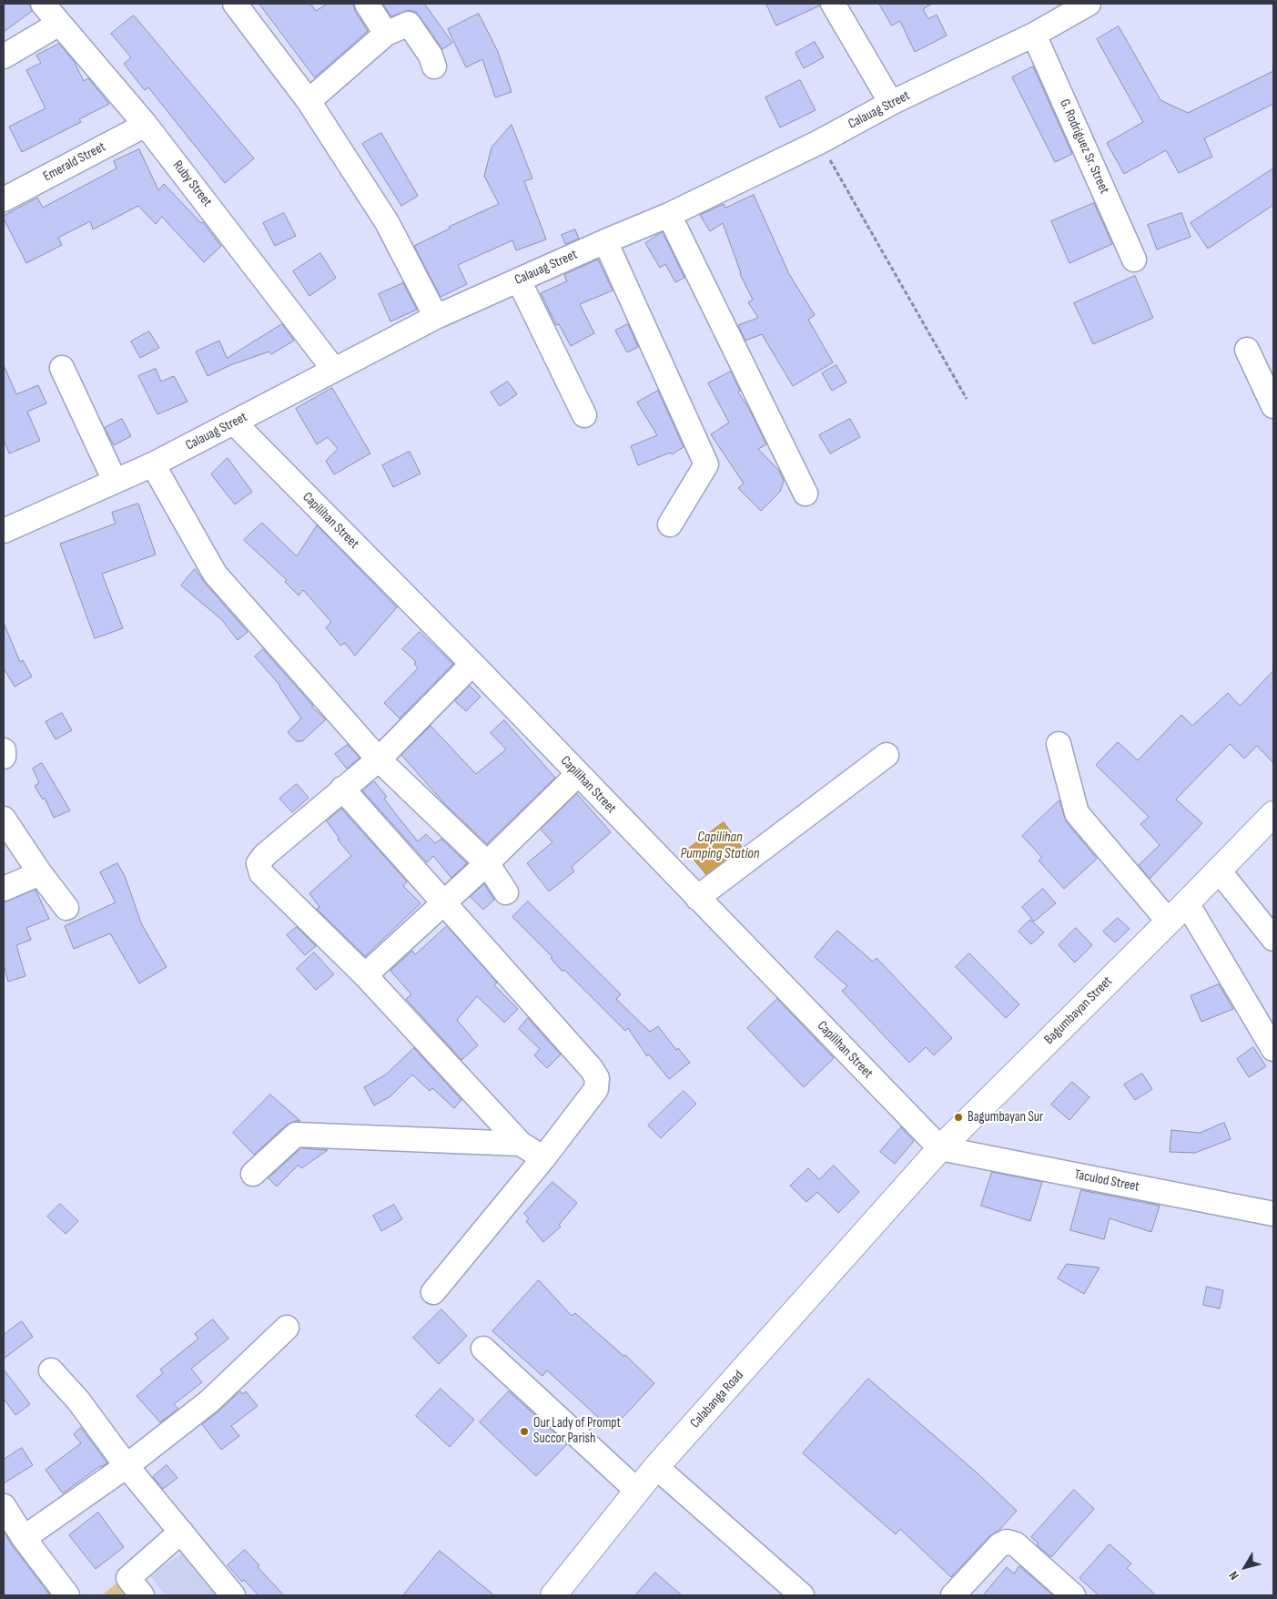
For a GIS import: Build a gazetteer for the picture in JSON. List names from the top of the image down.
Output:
{
  "streets": {
    "main road": ["Bagumbayan Street", "Calabanga Road"],
    "street": [
      "Calauag Street",
      "G. Rodriguez Sr. Street",
      "Emerald Street",
      "Ruby Street",
      "Capilihan Street",
      "Taculod Street"
    ]
  },
  "crossings": [
    ["Calauag Street", "G. Rodriguez Sr. Street"],
    ["Calauag Street", "Ruby Street"],
    ["Calauag Street", "Capilihan Street"],
    ["Emerald Street", "Ruby Street"],
    ["Capilihan Street", "Bagumbayan Street"],
    ["Capilihan Street", "Taculod Street"],
    ["Bagumbayan Street", "Taculod Street"],
    ["Bagumbayan Street", "Calabanga Road"]
  ],
  "water": ["Capilihan Pumping Station"],
  "places": ["Bagumbayan Sur", "Our Lady of Prompt Succor Parish"],
  "north": "bottom left"
}
